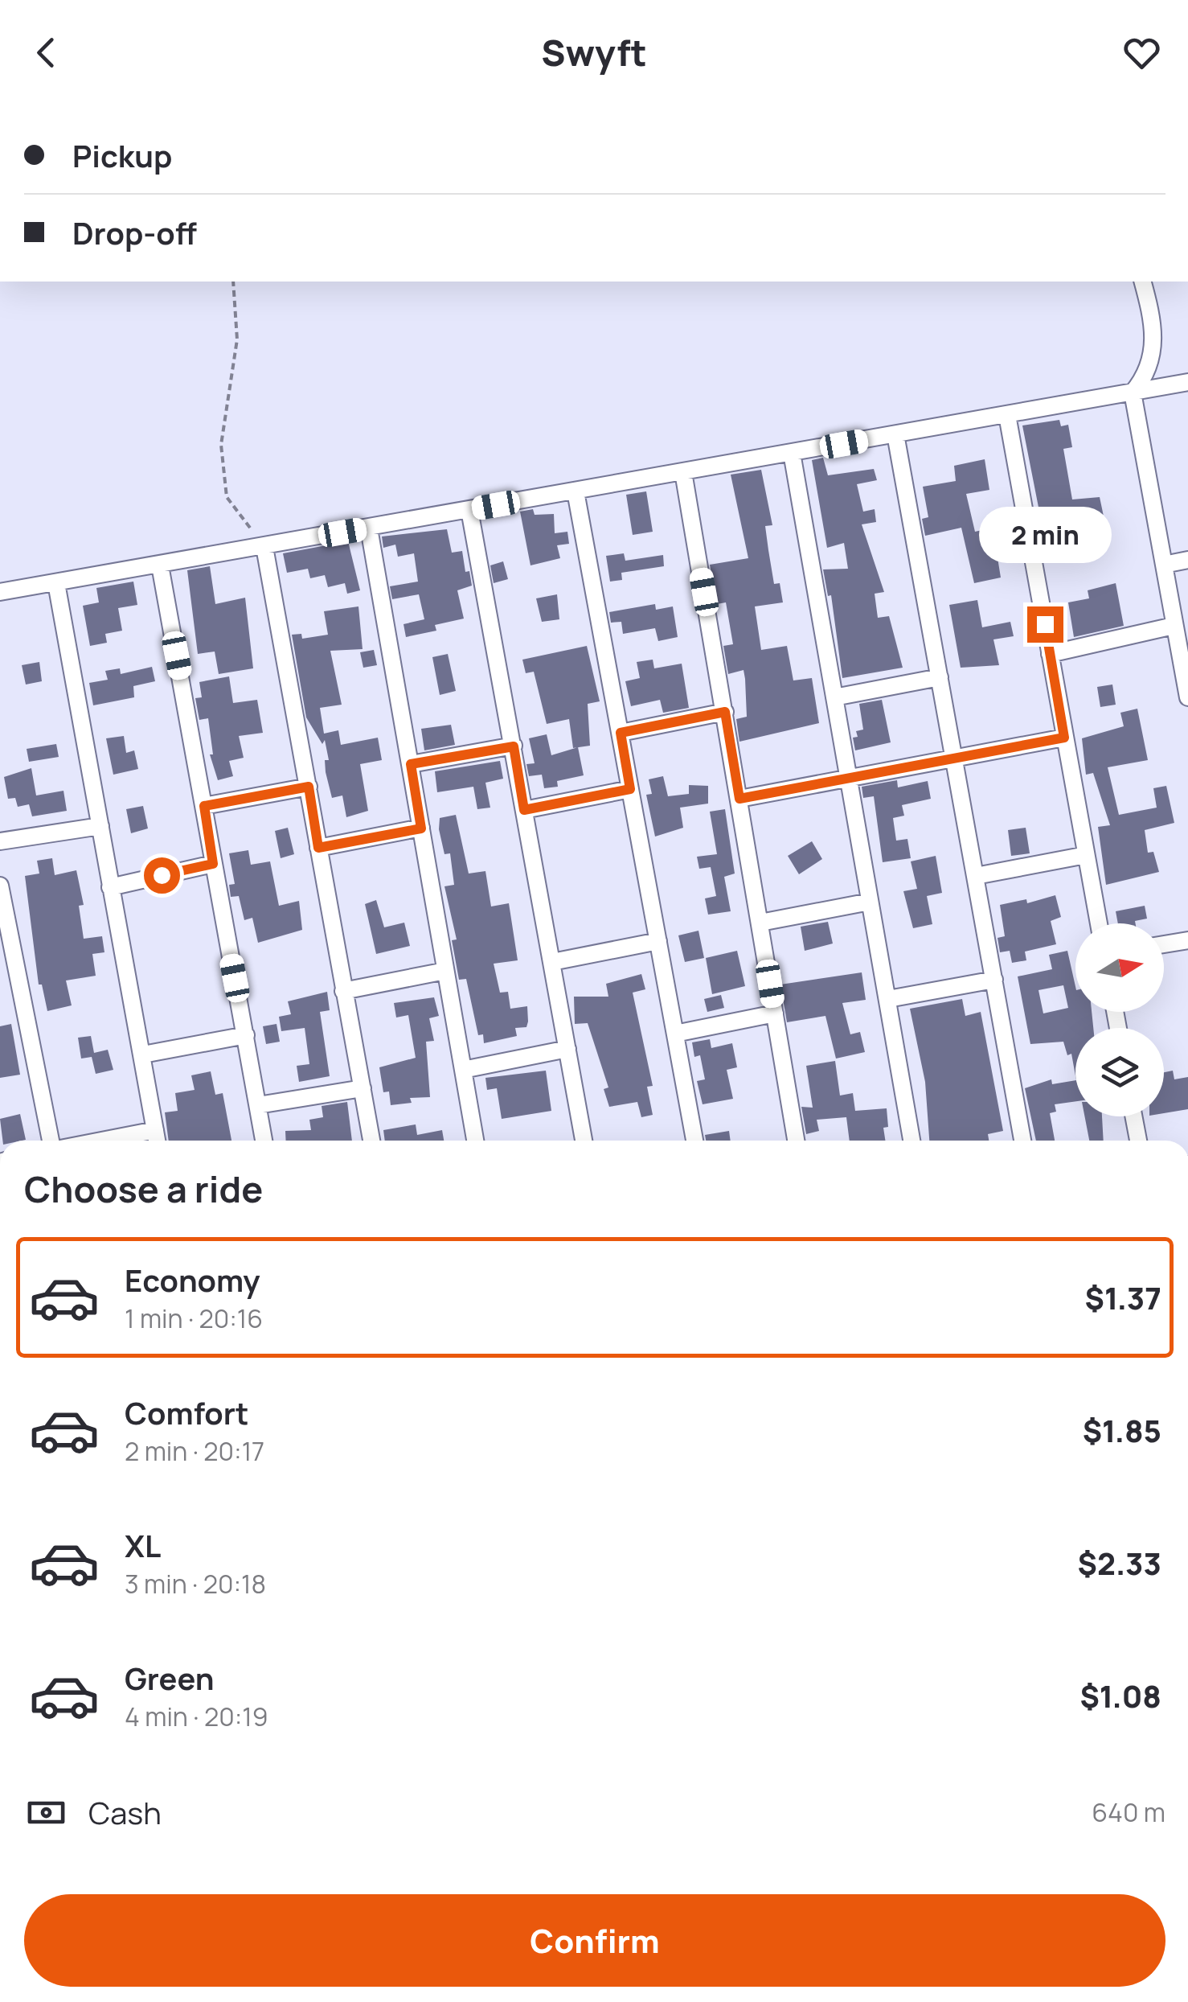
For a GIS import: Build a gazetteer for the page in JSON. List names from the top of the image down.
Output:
{
  "north": "right",
  "page": {
    "header": "Swyft",
    "banner": ["Pickup", "Drop-off"],
    "bubble": "2 min",
    "heading": "Choose a ride",
    "list": [
      {
        "name": "Economy",
        "note": "1 min · 20:16",
        "value": "$1.37"
      },
      {
        "name": "Comfort",
        "note": "2 min · 20:17",
        "value": "$1.85"
      },
      {
        "name": "XL",
        "note": "3 min · 20:18",
        "value": "$2.33"
      },
      {
        "name": "Green",
        "note": "4 min · 20:19",
        "value": "$1.08"
      }
    ],
    "pay": ["Cash", "640 m"],
    "buttons": "Confirm"
  }
}
